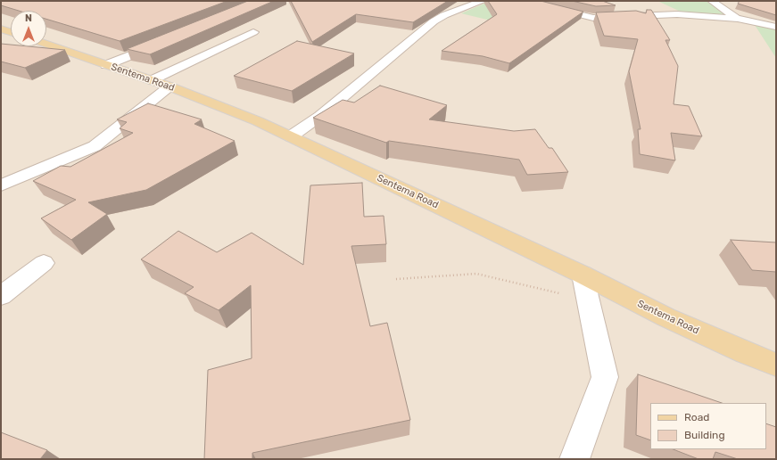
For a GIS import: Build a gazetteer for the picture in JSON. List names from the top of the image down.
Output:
{
  "streets": {
    "main road": ["Sentema Road"]
  },
  "legend": ["Road", "Building"],
  "north": "top"
}
